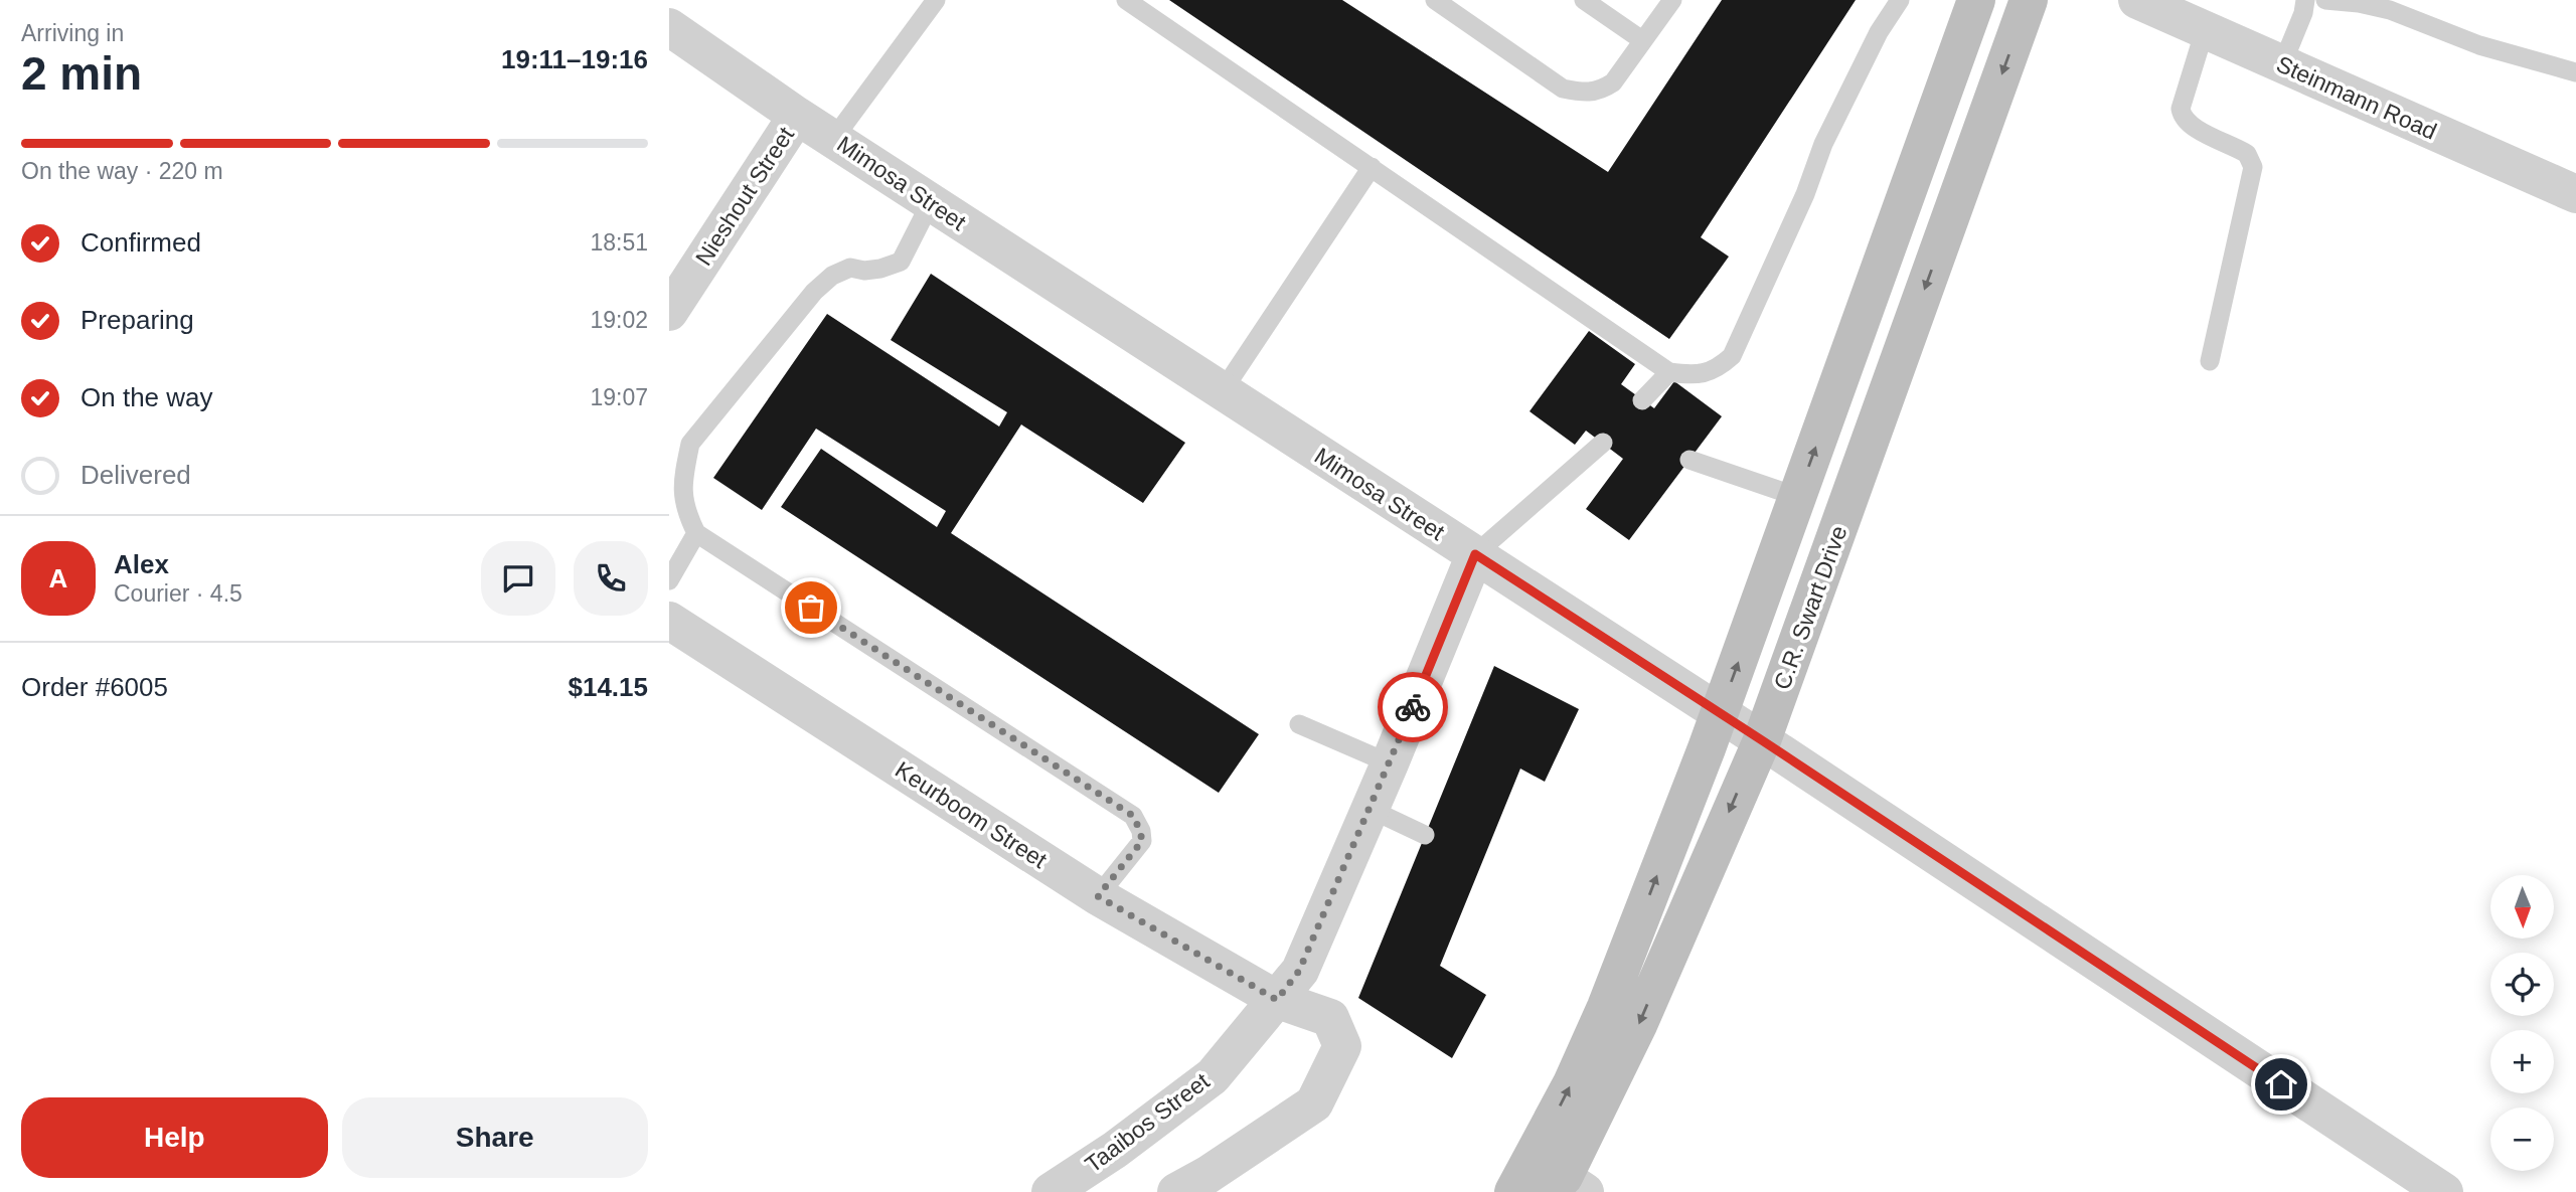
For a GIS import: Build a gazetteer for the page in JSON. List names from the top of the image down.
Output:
{
  "streets": {
    "main road": ["C.R. Swart Drive"],
    "street": [
      "Steinmann Road",
      "Mimosa Street",
      "Nieshout Street",
      "Keurboom Street",
      "Taaibos Street"
    ]
  },
  "crossings": [
    ["Mimosa Street", "Nieshout Street"],
    ["Mimosa Street", "C.R. Swart Drive"],
    ["Mimosa Street", "Taaibos Street"],
    ["Keurboom Street", "Taaibos Street"]
  ],
  "north": "bottom",
  "page": {
    "heading": ["2 min", "Arriving in", "19:11–19:16"],
    "panel": [
      "Alex",
      "Courier · 4.5",
      "Order #6005",
      "$14.15"
    ],
    "bar": "On the way · 220 m",
    "list": [
      ["Confirmed", "18:51"],
      ["Preparing", "19:02"],
      ["On the way", "19:07"],
      "Delivered"
    ],
    "round": "A",
    "map_buttons": ["+", "−"],
    "buttons": ["Help", "Share"]
  }
}
